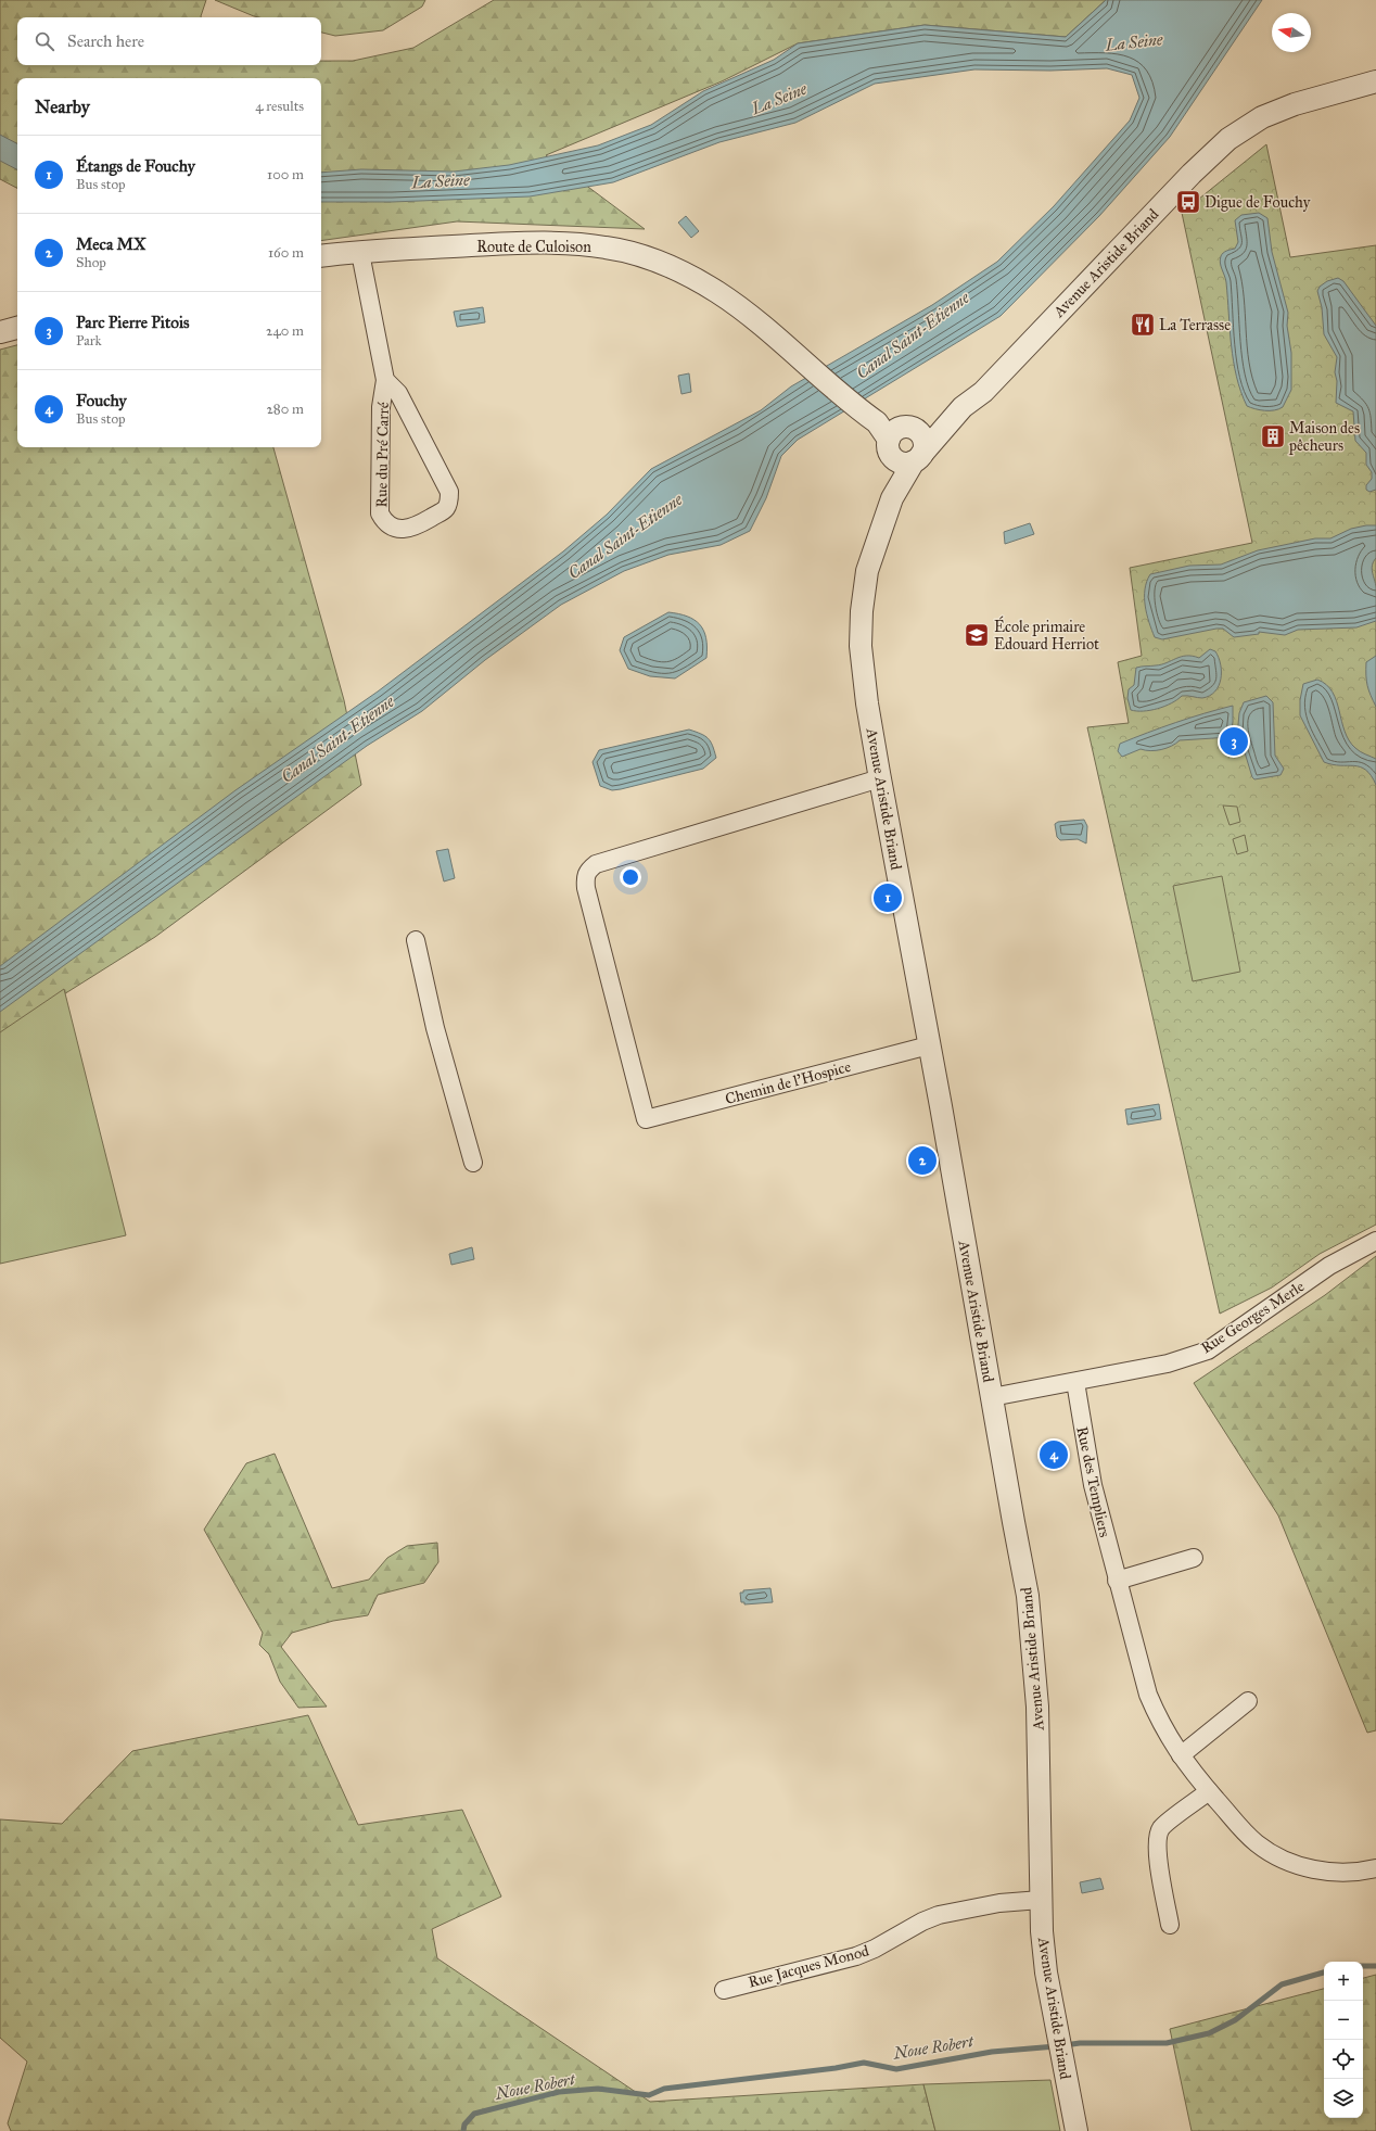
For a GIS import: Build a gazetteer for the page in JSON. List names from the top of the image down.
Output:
{
  "streets": {
    "street": [
      "Route de Culoison",
      "Avenue Aristide Briand",
      "Rue du Pré Carré",
      "Chemin de l'Hospice",
      "Rue Georges Merle",
      "Rue des Templiers",
      "Rue Jacques Monod"
    ]
  },
  "crossings": [
    ["Route de Culoison", "Avenue Aristide Briand"],
    ["Route de Culoison", "Rue du Pré Carré"],
    ["Avenue Aristide Briand", "Chemin de l'Hospice"],
    ["Avenue Aristide Briand", "Rue Georges Merle"],
    ["Avenue Aristide Briand", "Rue Jacques Monod"],
    ["Rue Georges Merle", "Rue des Templiers"]
  ],
  "water": ["La Seine", "Canal Saint-Etienne", "Noue Robert"],
  "places": {
    "bus stop": ["Digue de Fouchy"],
    "restaurant": ["La Terrasse"],
    "building": ["Maison des pêcheurs"],
    "school or university": ["École primaire Edouard Herriot"]
  },
  "north": "left",
  "page": {
    "search": "Search here",
    "heading": ["Nearby", "4 results"],
    "list": [
      {
        "mark": "1",
        "name": "Étangs de Fouchy",
        "note": "Bus stop",
        "value": "100 m"
      },
      {
        "mark": "2",
        "name": "Meca MX",
        "note": "Shop",
        "value": "160 m"
      },
      {
        "mark": "3",
        "name": "Parc Pierre Pitois",
        "note": "Park",
        "value": "240 m"
      },
      {
        "mark": "4",
        "name": "Fouchy",
        "note": "Bus stop",
        "value": "280 m"
      }
    ],
    "pins": [
      "3",
      "1",
      "2",
      "4"
    ],
    "map_buttons": ["+", "−"]
  }
}
